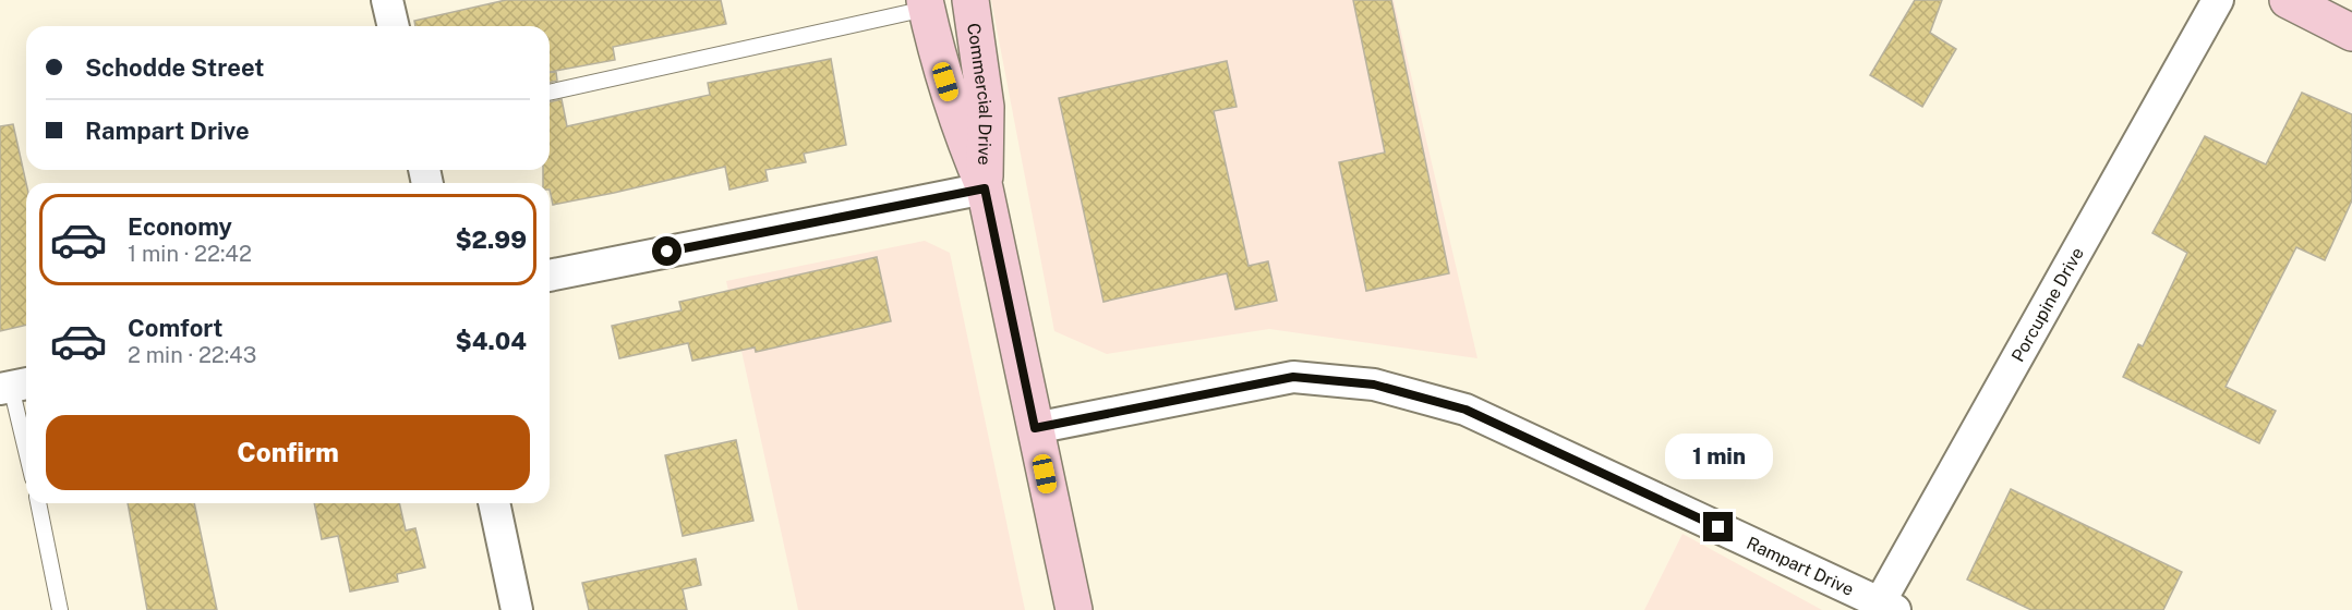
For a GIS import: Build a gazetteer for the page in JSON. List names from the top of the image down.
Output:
{
  "streets": {
    "main road": ["Commercial Drive"],
    "street": ["Porcupine Drive", "Rampart Drive"]
  },
  "crossings": [
    ["Commercial Drive", "Rampart Drive"],
    ["Porcupine Drive", "Rampart Drive"]
  ],
  "page": {
    "banner": ["Schodde Street", "Rampart Drive"],
    "list": [
      {
        "name": "Economy",
        "note": "1 min · 22:42",
        "value": "$2.99"
      },
      {
        "name": "Comfort",
        "note": "2 min · 22:43",
        "value": "$4.04"
      }
    ],
    "buttons": "Confirm",
    "bubble": "1 min"
  }
}
